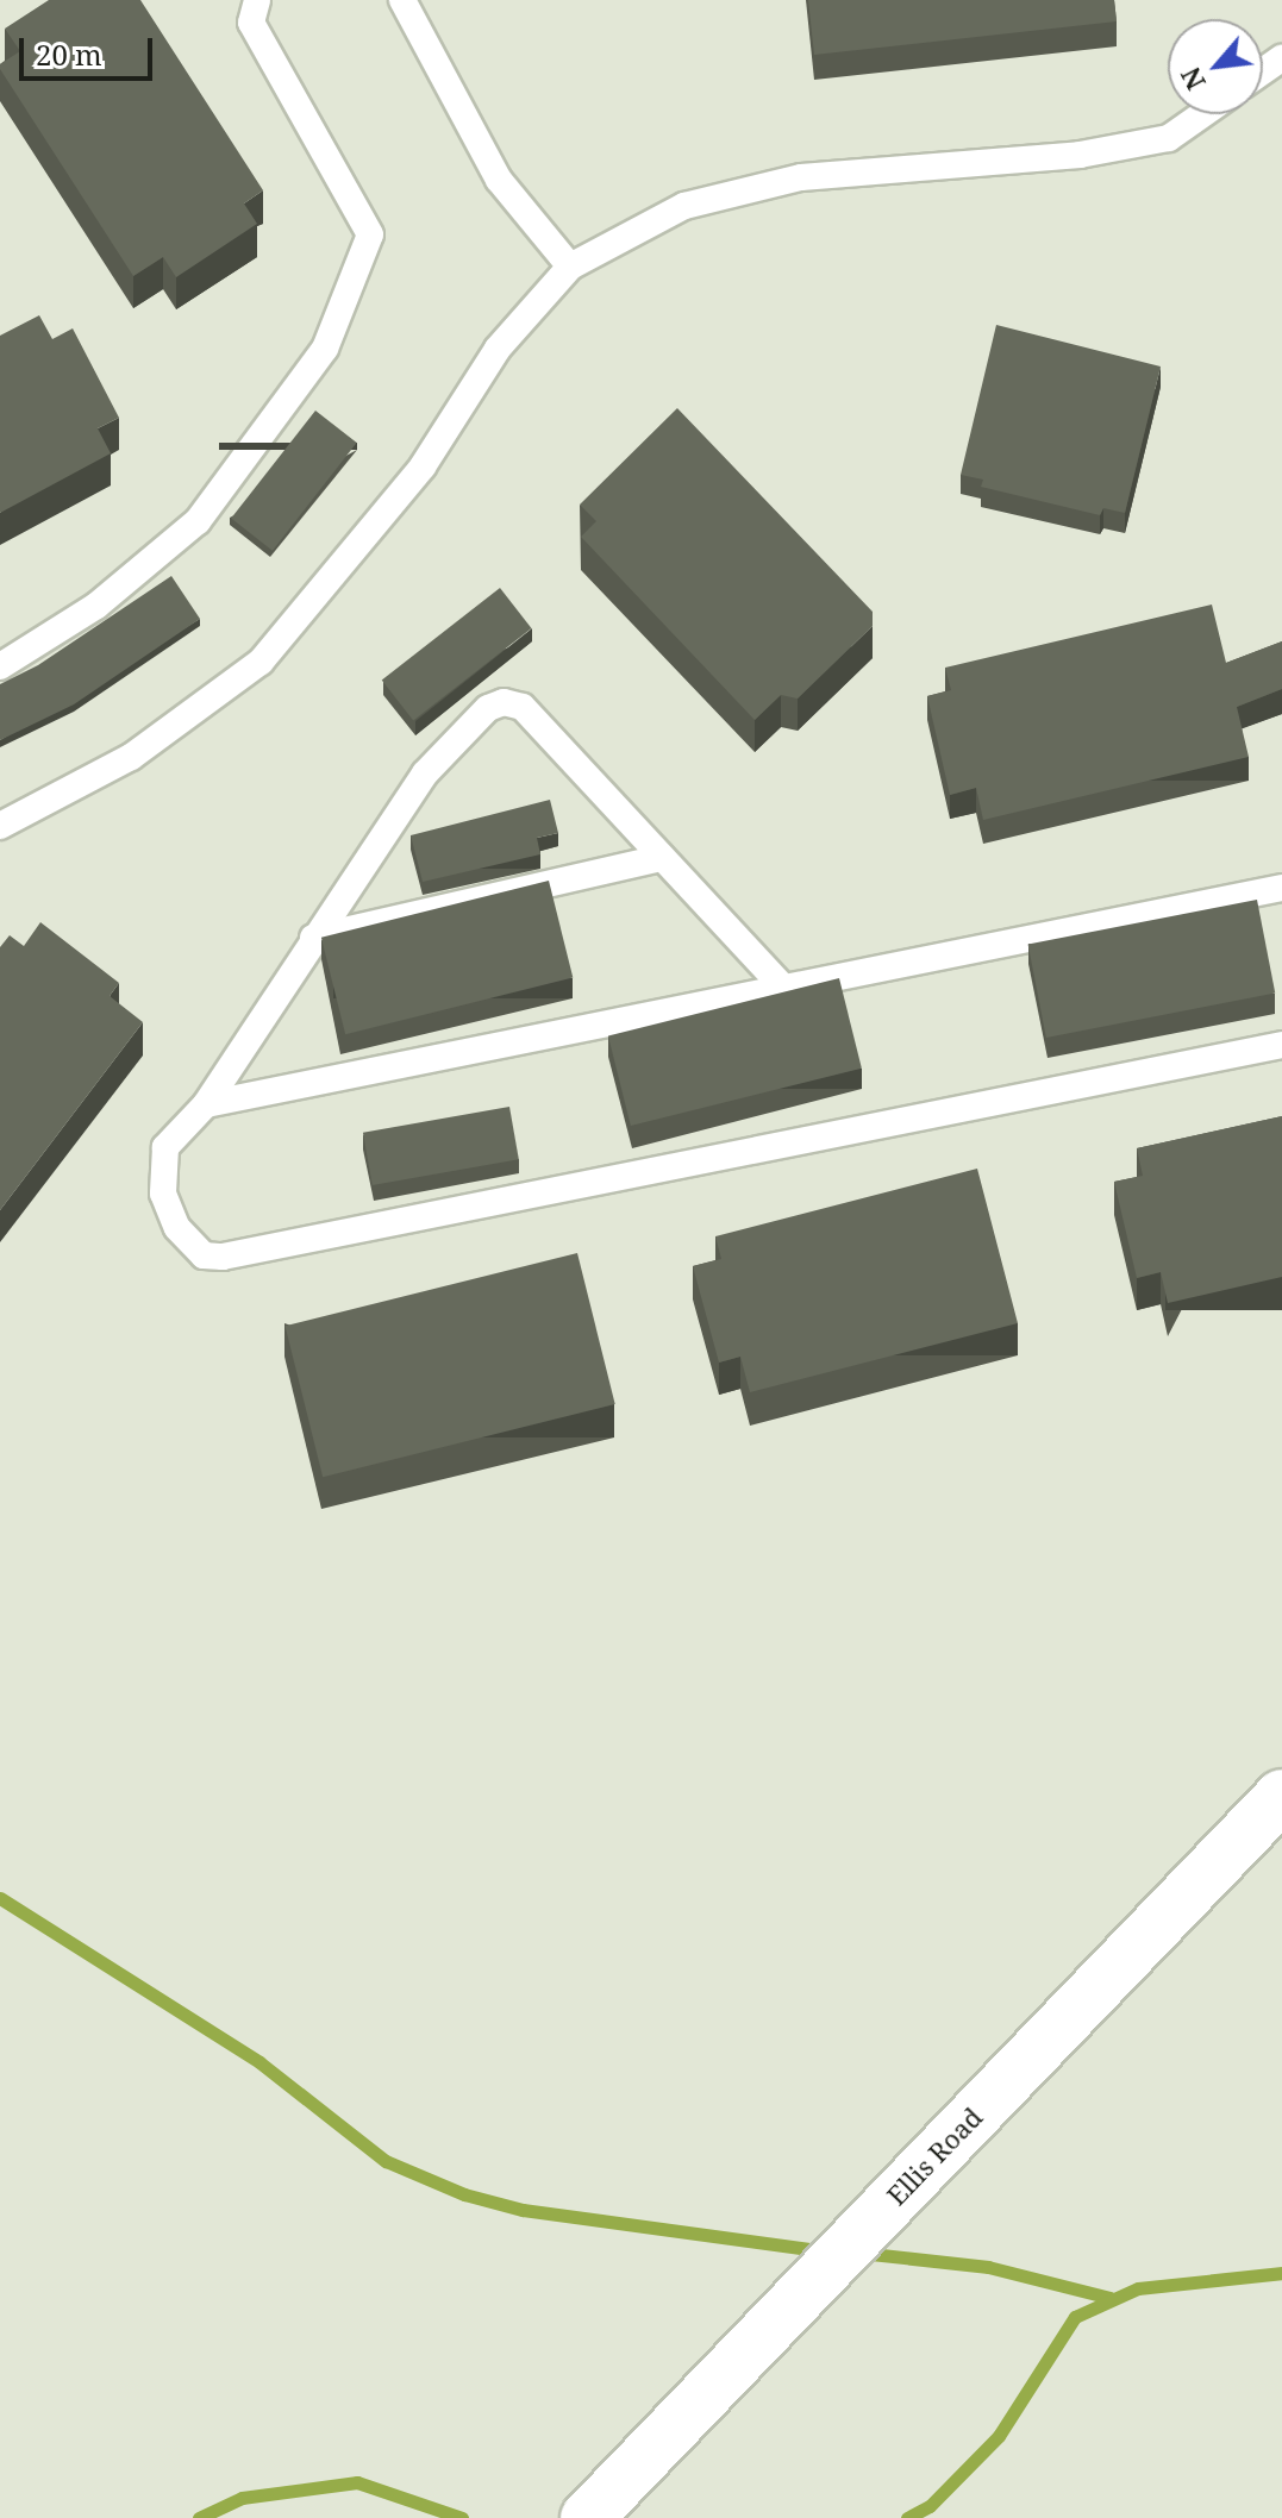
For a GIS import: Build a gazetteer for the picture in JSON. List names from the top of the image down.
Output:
{
  "streets": {
    "main road": ["Ellis Road"]
  },
  "scale_bar": "20 m",
  "north": "bottom left"
}
